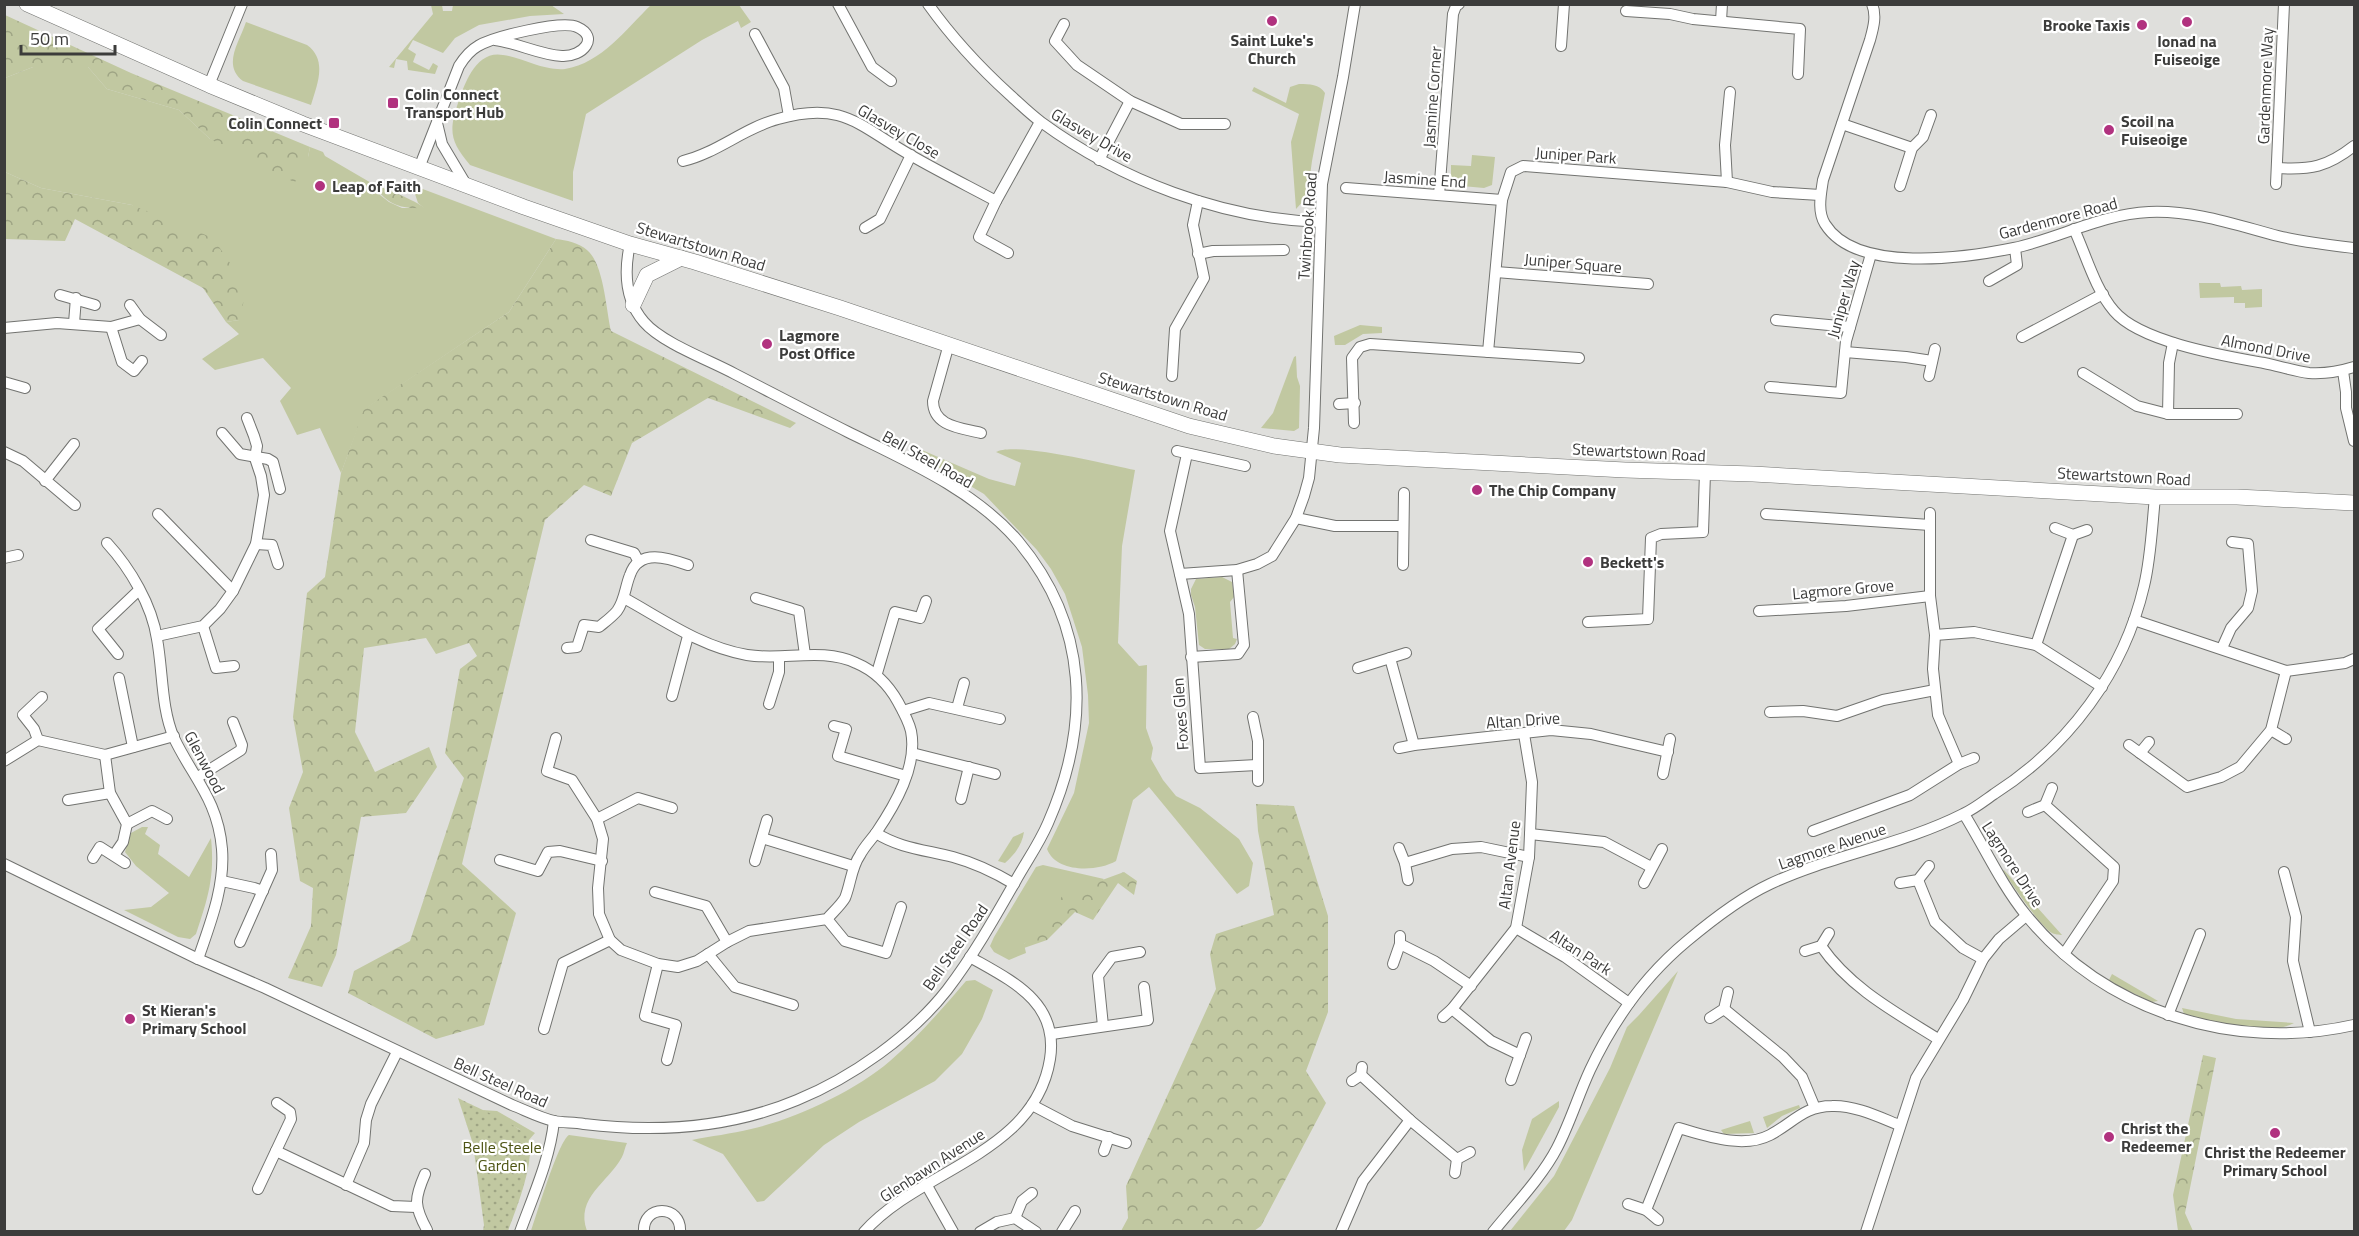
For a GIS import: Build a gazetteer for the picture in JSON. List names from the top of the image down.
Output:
{
  "streets": {
    "main road": ["Stewartstown Road"],
    "street": [
      "Gardenmore Way",
      "Jasmine Corner",
      "Glasvey Close",
      "Glasvey Drive",
      "Juniper Park",
      "Jasmine End",
      "Gardenmore Road",
      "Twinbrook Road",
      "Juniper Square",
      "Juniper Way",
      "Almond Drive",
      "Bell Steel Road",
      "Lagmore Grove",
      "Foxes Glen",
      "Altan Drive",
      "Glenwood",
      "Lagmore Avenue",
      "Lagmore Drive",
      "Altan Avenue",
      "Altan Park",
      "Glenbawn Avenue"
    ]
  },
  "crossings": [
    ["Jasmine Corner", "Jasmine End"],
    ["Glasvey Drive", "Twinbrook Road"],
    ["Juniper Park", "Jasmine End"],
    ["Juniper Park", "Gardenmore Road"],
    ["Juniper Park", "Juniper Square"],
    ["Gardenmore Road", "Juniper Way"],
    ["Gardenmore Road", "Almond Drive"],
    ["Twinbrook Road", "Stewartstown Road"],
    ["Stewartstown Road", "Bell Steel Road"],
    ["Stewartstown Road", "Lagmore Avenue"],
    ["Bell Steel Road", "Glenwood"],
    ["Bell Steel Road", "Glenbawn Avenue"],
    ["Altan Drive", "Altan Avenue"],
    ["Lagmore Avenue", "Lagmore Drive"],
    ["Lagmore Avenue", "Altan Park"],
    ["Altan Avenue", "Altan Park"]
  ],
  "parks": ["Belle Steele Garden"],
  "places": {
    "other": [
      "Saint Luke's Church",
      "Ionad na Fuiseoige",
      "Brooke Taxis",
      "Scoil na Fuiseoige",
      "Leap of Faith",
      "Lagmore Post Office",
      "The Chip Company",
      "Beckett's",
      "St Kieran's Primary School",
      "Christ the Redeemer Primary School",
      "Christ the Redeemer"
    ],
    "transit": ["Colin Connect Transport Hub", "Colin Connect"]
  },
  "scale_bar": "50 m"
}
